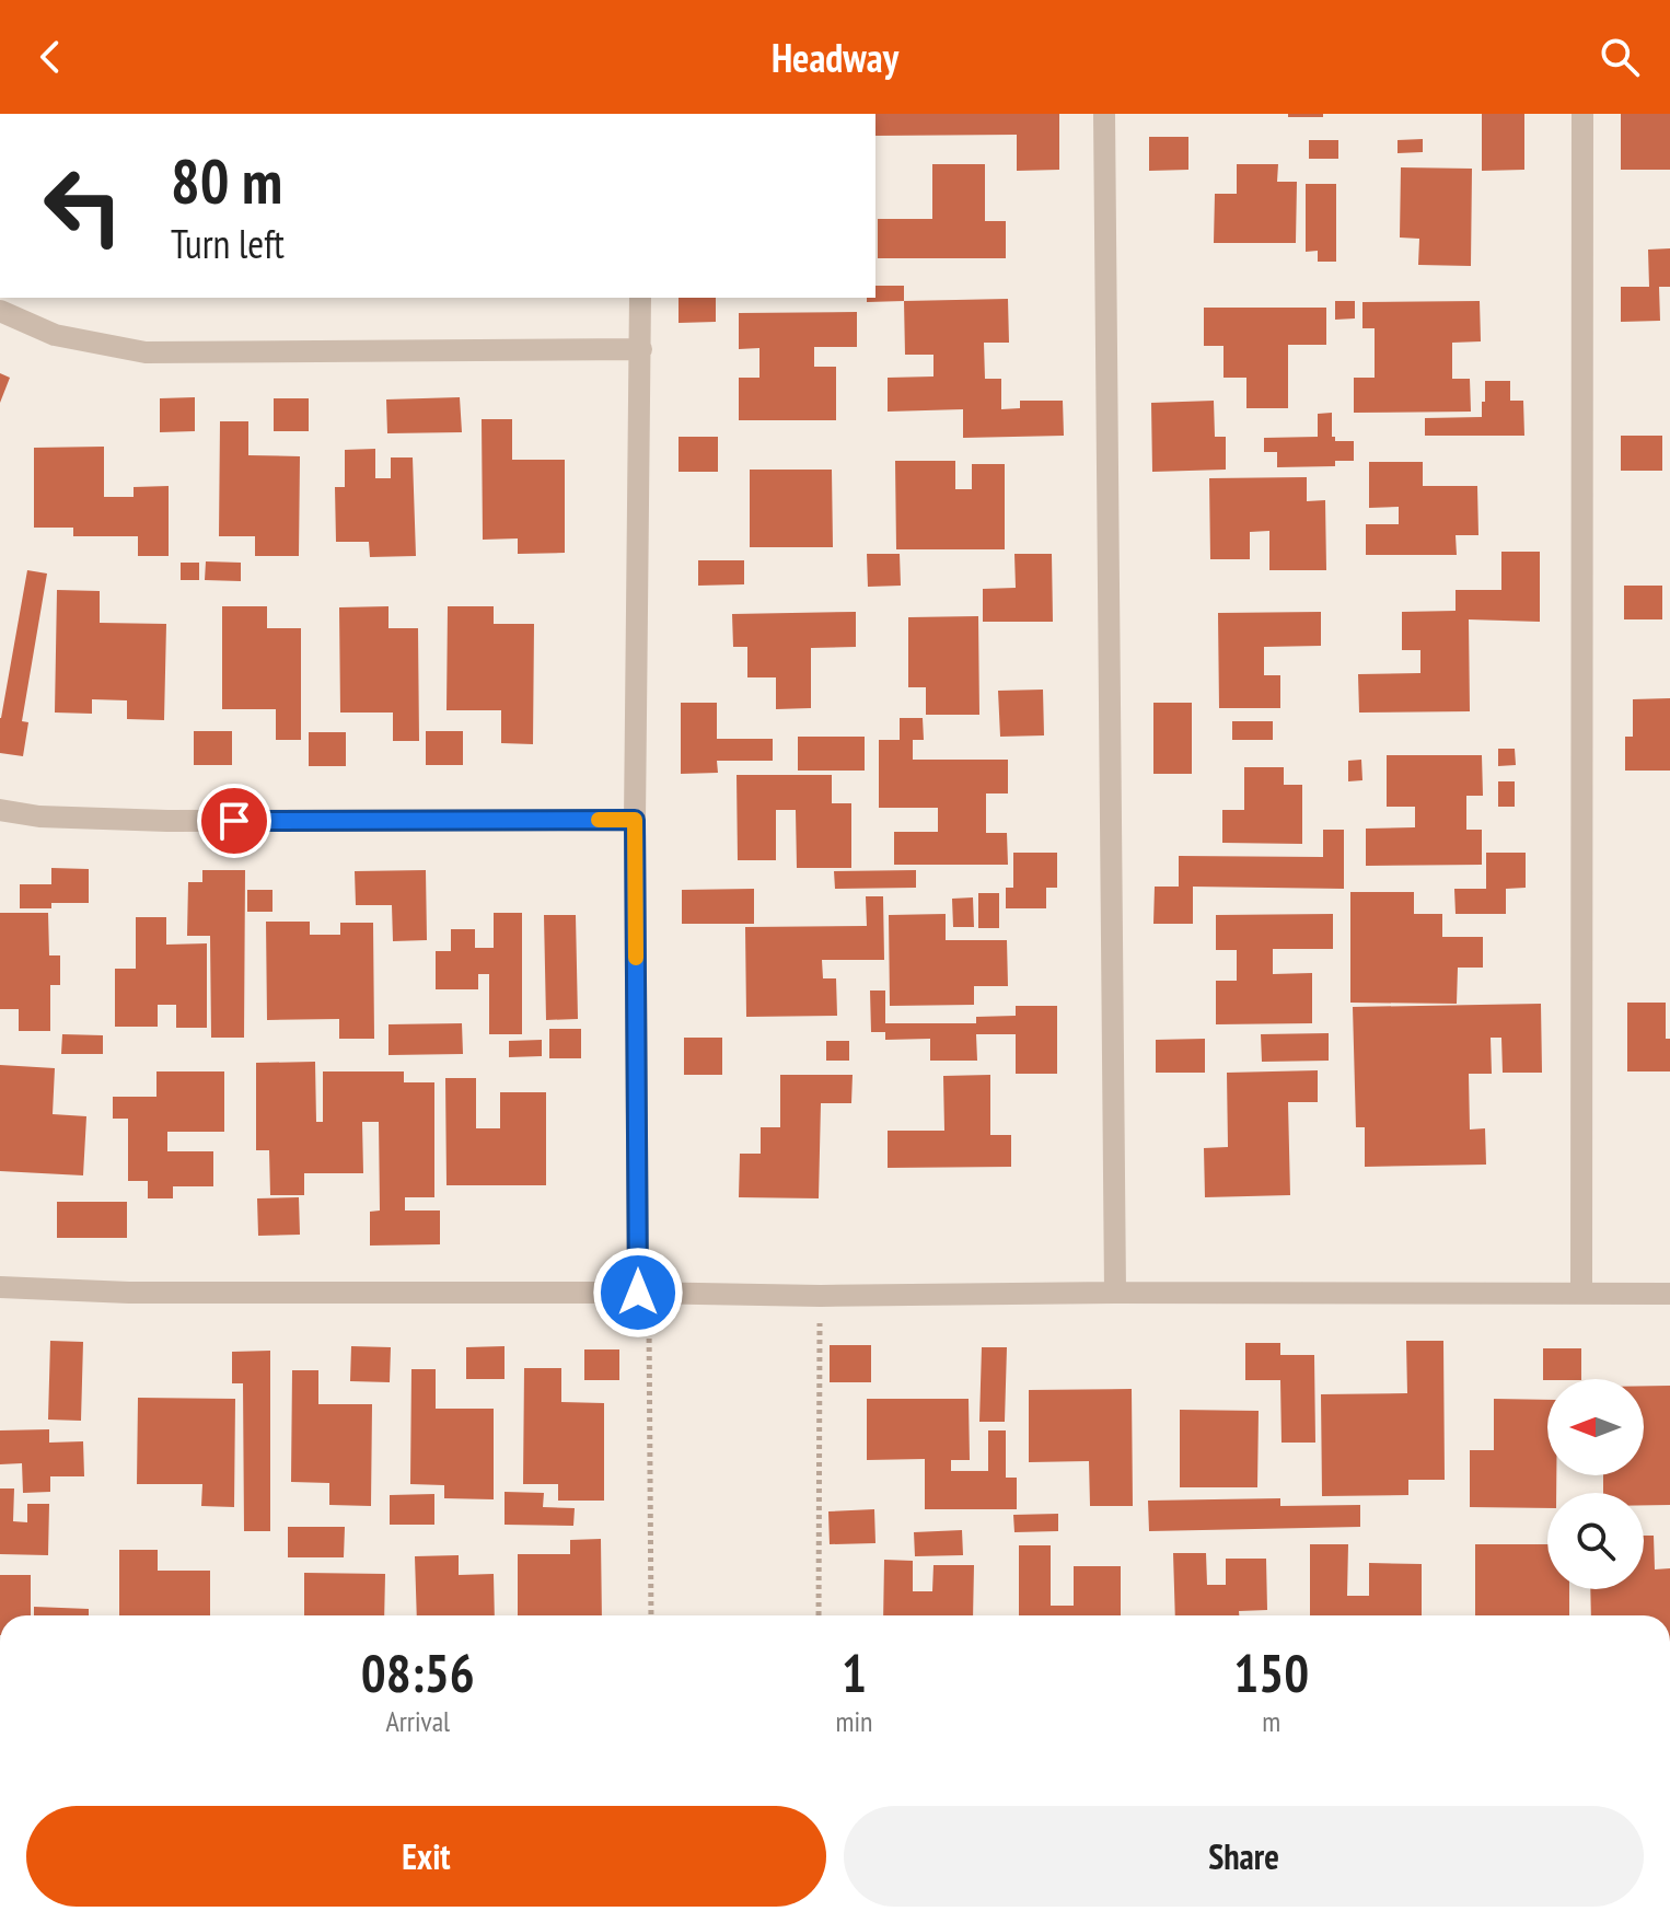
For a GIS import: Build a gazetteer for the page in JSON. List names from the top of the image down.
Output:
{
  "north": "left",
  "page": {
    "header": "Headway",
    "turn": ["80 m", "Turn left"],
    "eta": [
      "08:56",
      "Arrival",
      "1",
      "min",
      "150",
      "m"
    ],
    "buttons": ["Exit", "Share"]
  }
}
